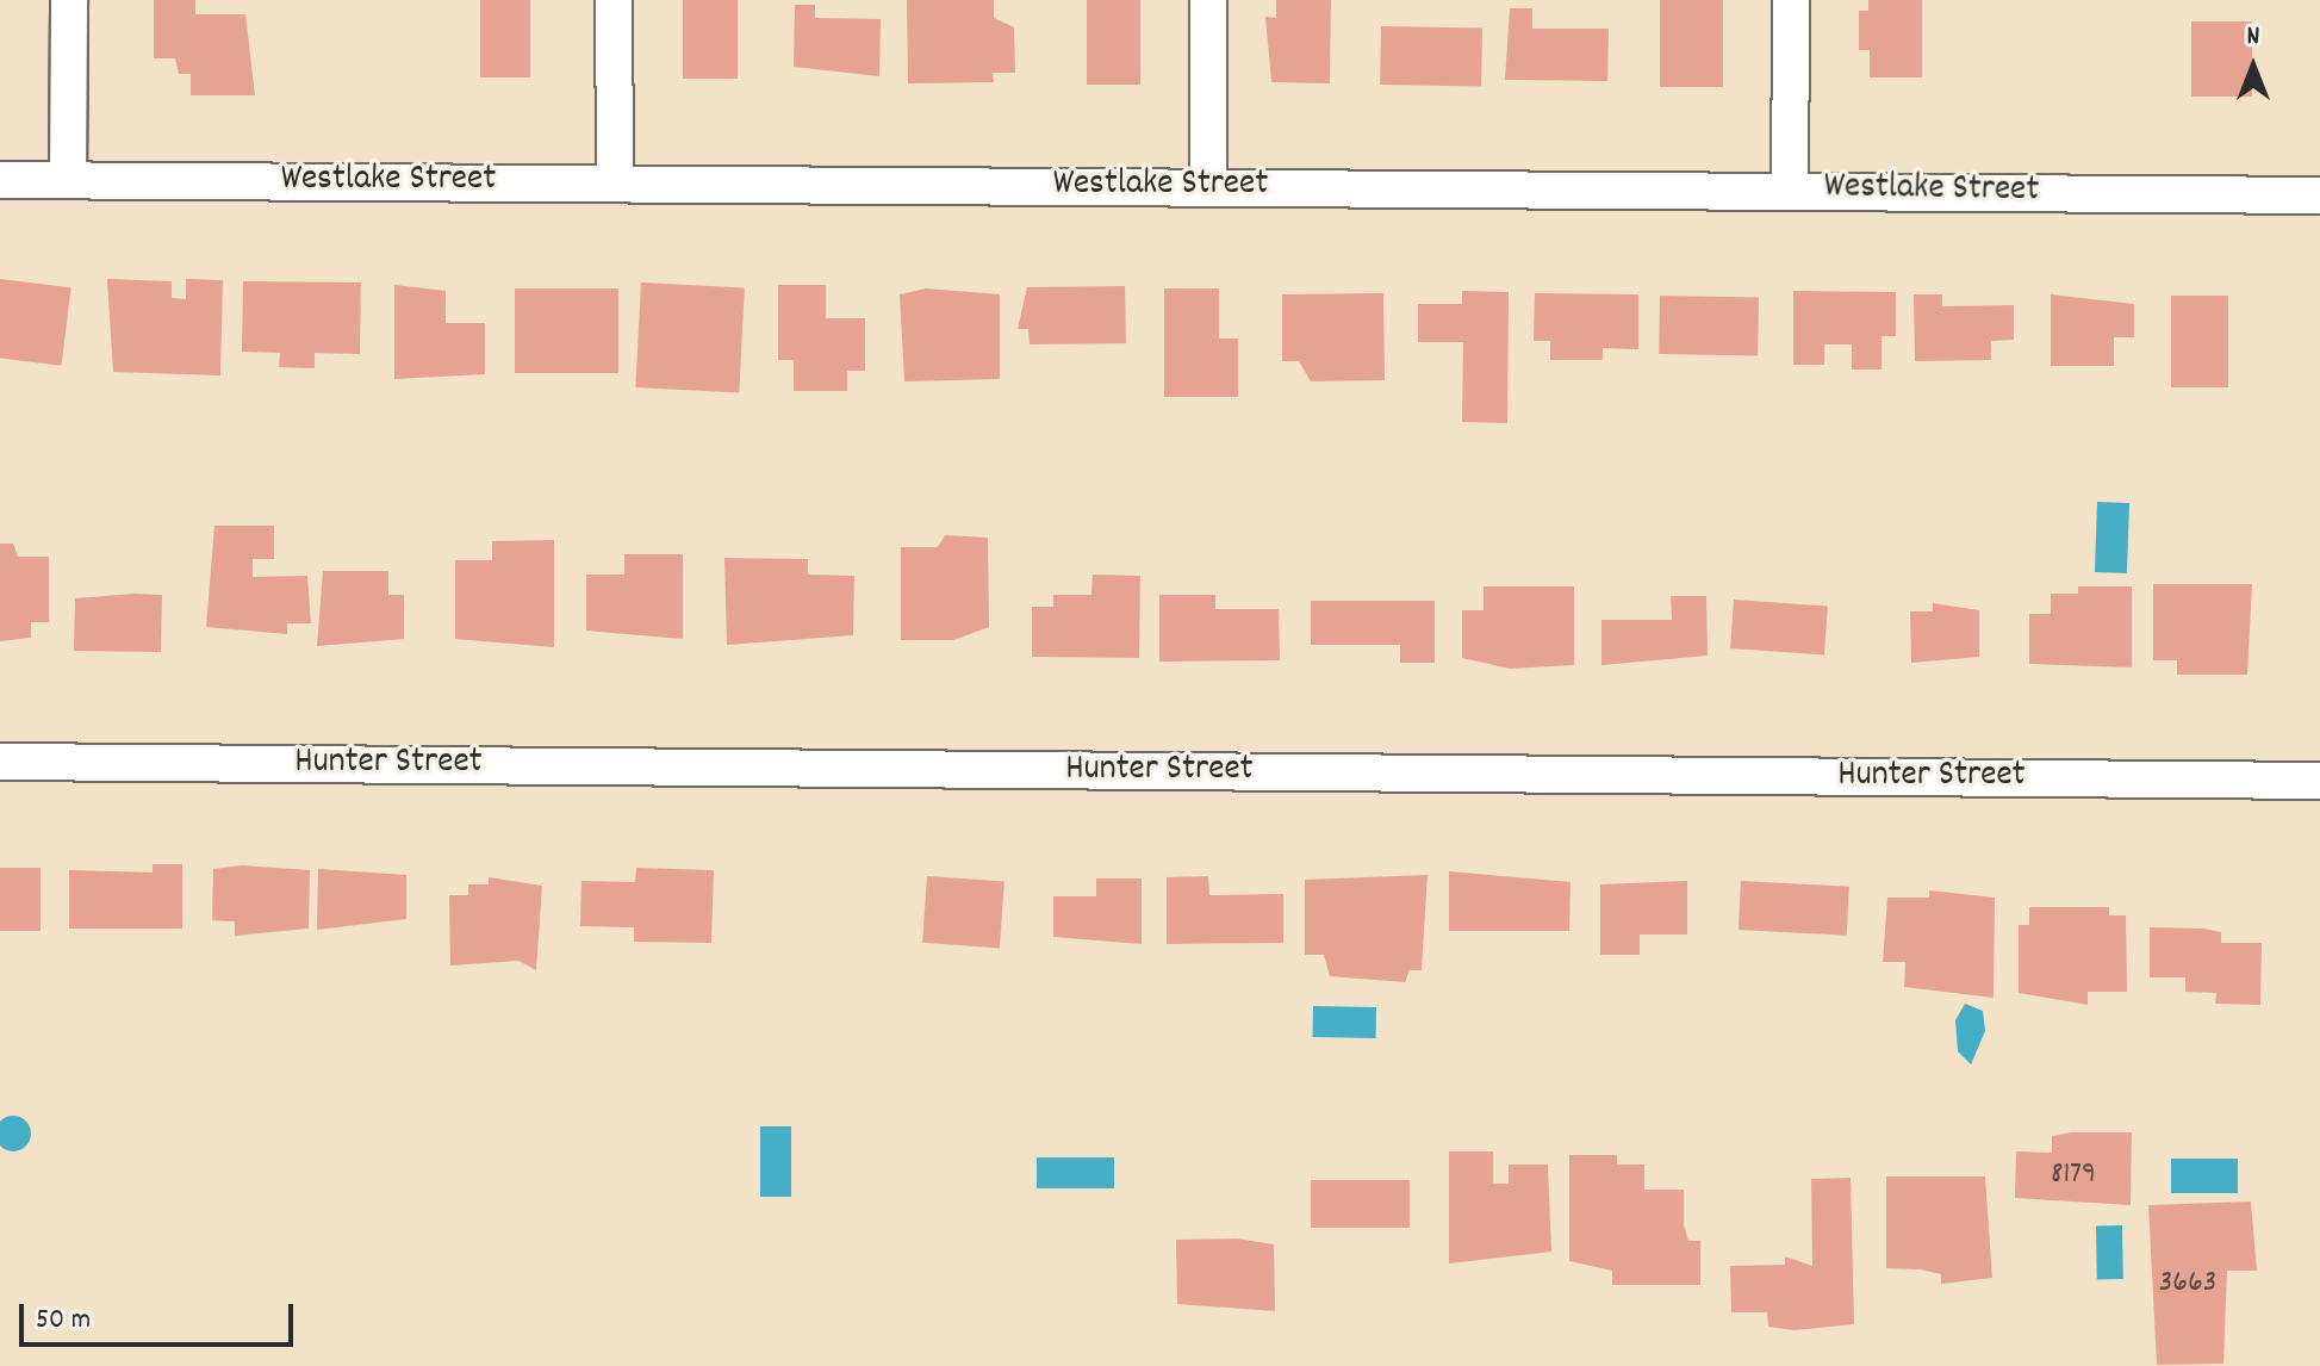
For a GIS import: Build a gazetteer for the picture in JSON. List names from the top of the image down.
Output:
{
  "streets": {
    "street": ["Westlake Street", "Hunter Street"]
  },
  "house_numbers": ["8179", "3663"],
  "scale_bar": "50 m",
  "north": "top"
}
